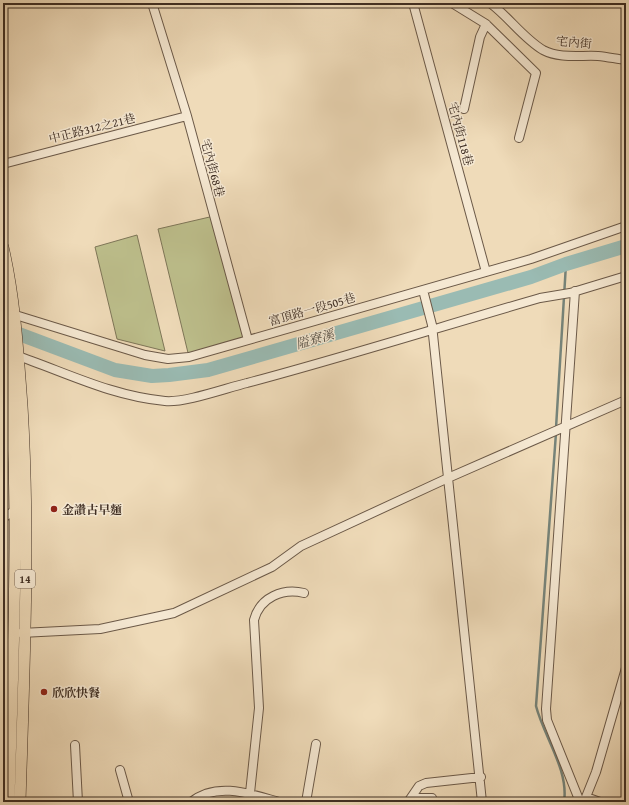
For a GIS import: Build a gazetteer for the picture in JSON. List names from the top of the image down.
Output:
{
  "streets": {
    "main road": ["14"],
    "street": [
      "宅內街",
      "中正路312之21巷",
      "宅內街118巷",
      "宅內街68巷",
      "富頂路一段505巷"
    ]
  },
  "crossings": [
    ["中正路312之21巷", "宅內街68巷"],
    ["宅內街118巷", "富頂路一段505巷"],
    ["宅內街68巷", "富頂路一段505巷"],
    ["富頂路一段505巷", "14"]
  ],
  "water": ["隘寮溪"],
  "places": ["金讚古早麵", "欣欣快餐"]
}
